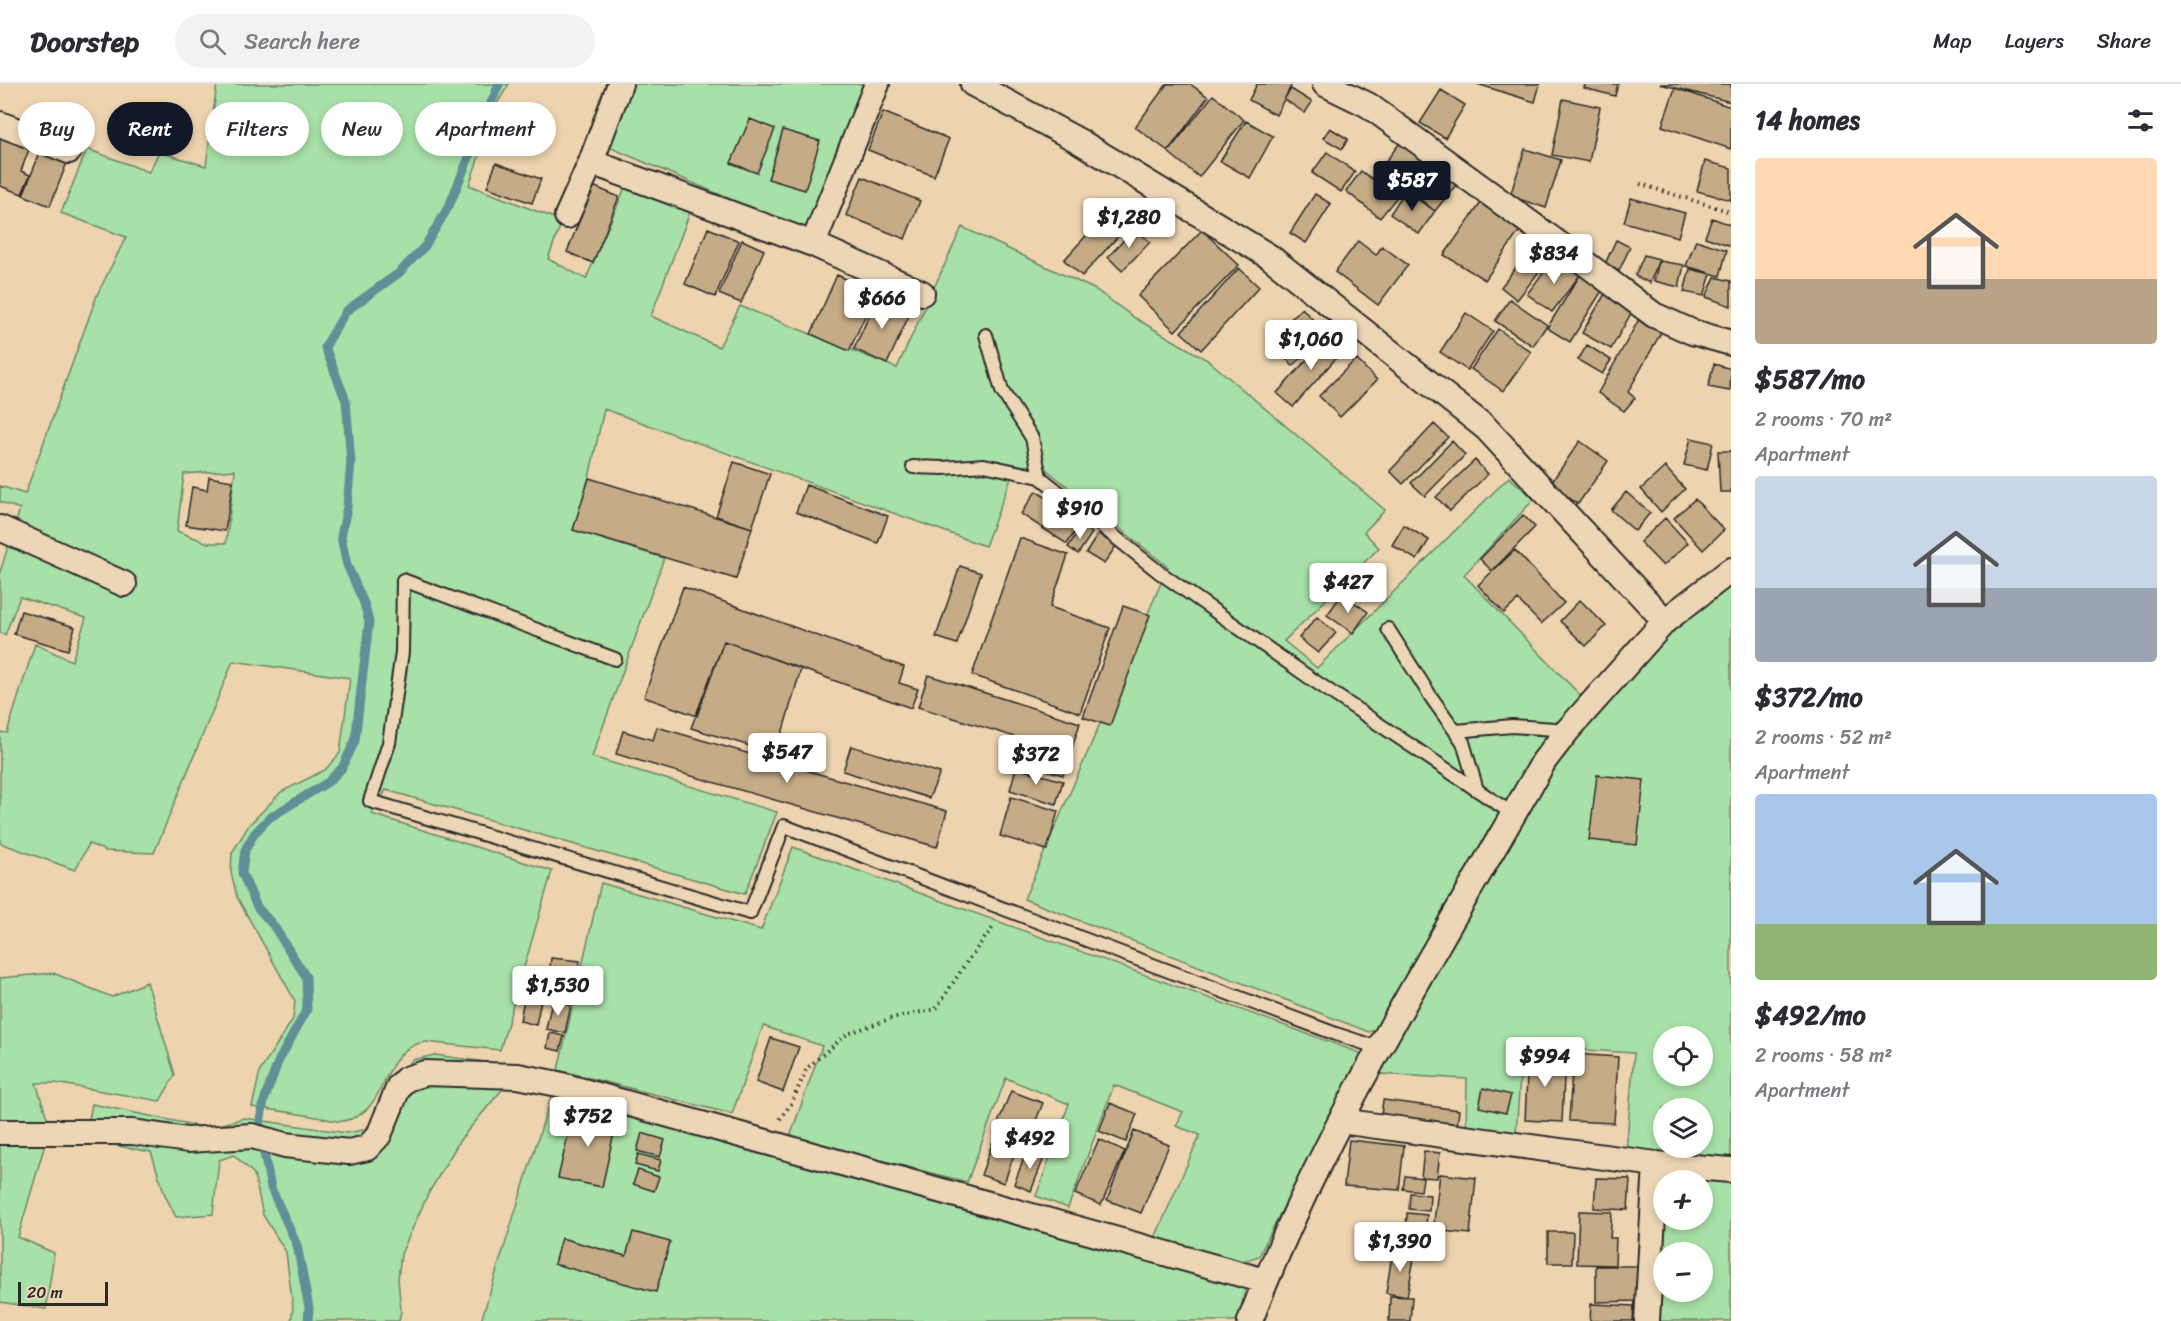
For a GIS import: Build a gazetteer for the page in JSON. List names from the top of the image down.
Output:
{
  "scale_bar": "20 m",
  "page": {
    "header": "Doorstep",
    "search": "Search here",
    "nav": ["Map", "Layers", "Share"],
    "heading": "14 homes",
    "chip": [
      "Buy",
      "Rent",
      "Filters",
      "New",
      "Apartment"
    ],
    "list": [
      {
        "name": "$587/mo",
        "note": "2 rooms · 70 m² · Apartment"
      },
      {
        "name": "$372/mo",
        "note": "2 rooms · 52 m² · Apartment"
      },
      {
        "name": "$492/mo",
        "note": "2 rooms · 58 m² · Apartment"
      }
    ],
    "price": [
      "$587",
      "$1,280",
      "$834",
      "$666",
      "$1,060",
      "$910",
      "$427",
      "$547",
      "$372",
      "$1,530",
      "$994",
      "$752",
      "$492",
      "$1,390"
    ],
    "map_buttons": ["+", "−"],
    "scale": "20 m"
  }
}
